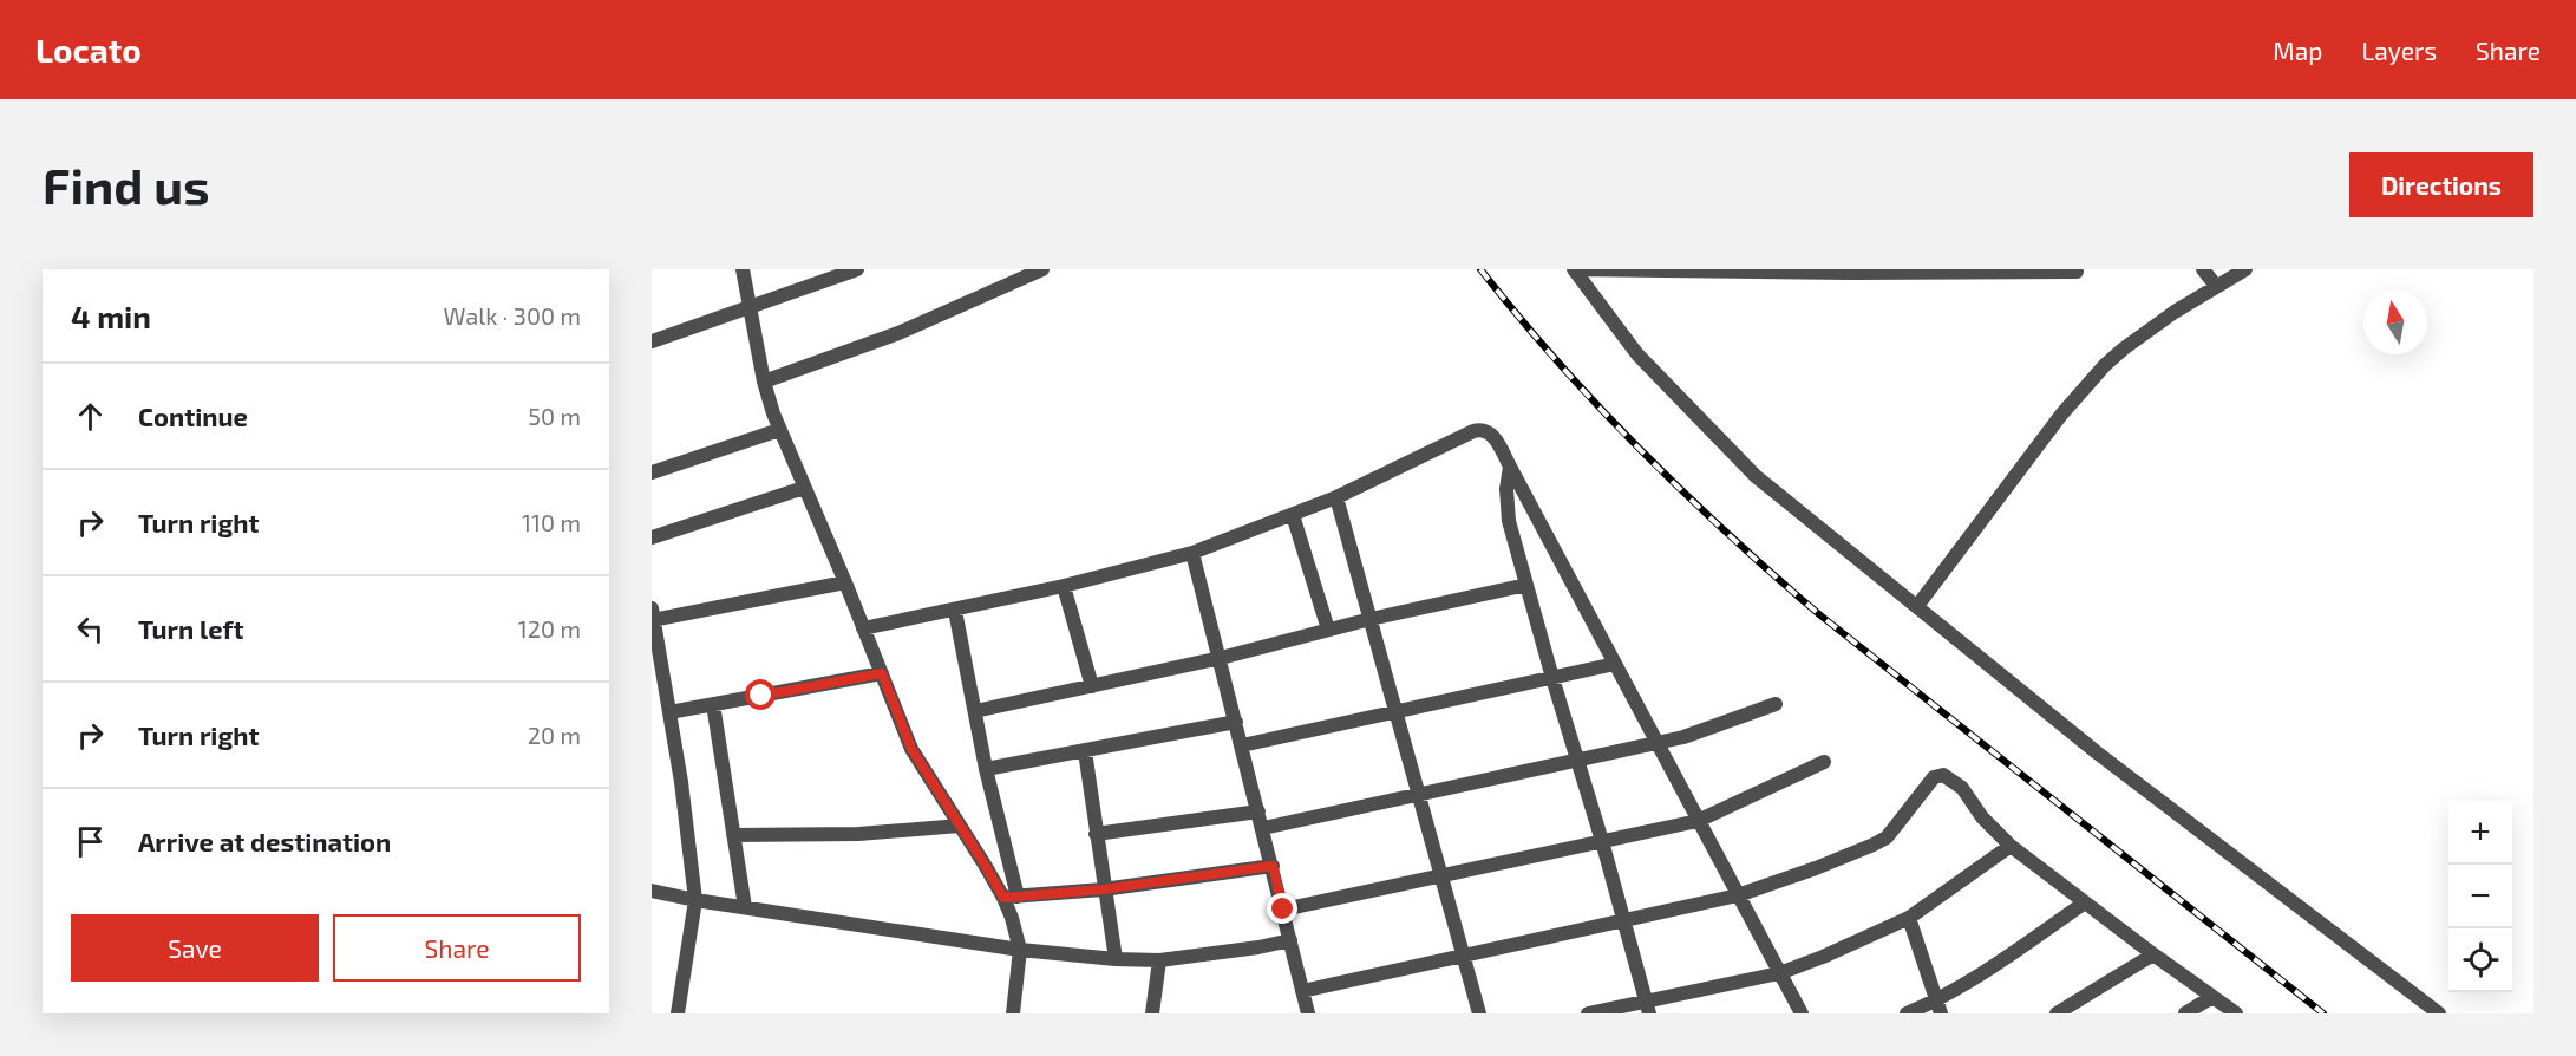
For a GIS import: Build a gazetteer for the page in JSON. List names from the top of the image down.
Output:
{
  "north": "top",
  "page": {
    "header": "Locato",
    "nav": ["Map", "Layers", "Share"],
    "buttons": [
      "Directions",
      ["Save", "Share"]
    ],
    "title": "Find us",
    "heading": ["4 min", "Walk · 300 m"],
    "list": [
      ["Continue", "50 m"],
      ["Turn right", "110 m"],
      ["Turn left", "120 m"],
      ["Turn right", "20 m"],
      "Arrive at destination"
    ],
    "map_buttons": ["+", "−"]
  }
}
